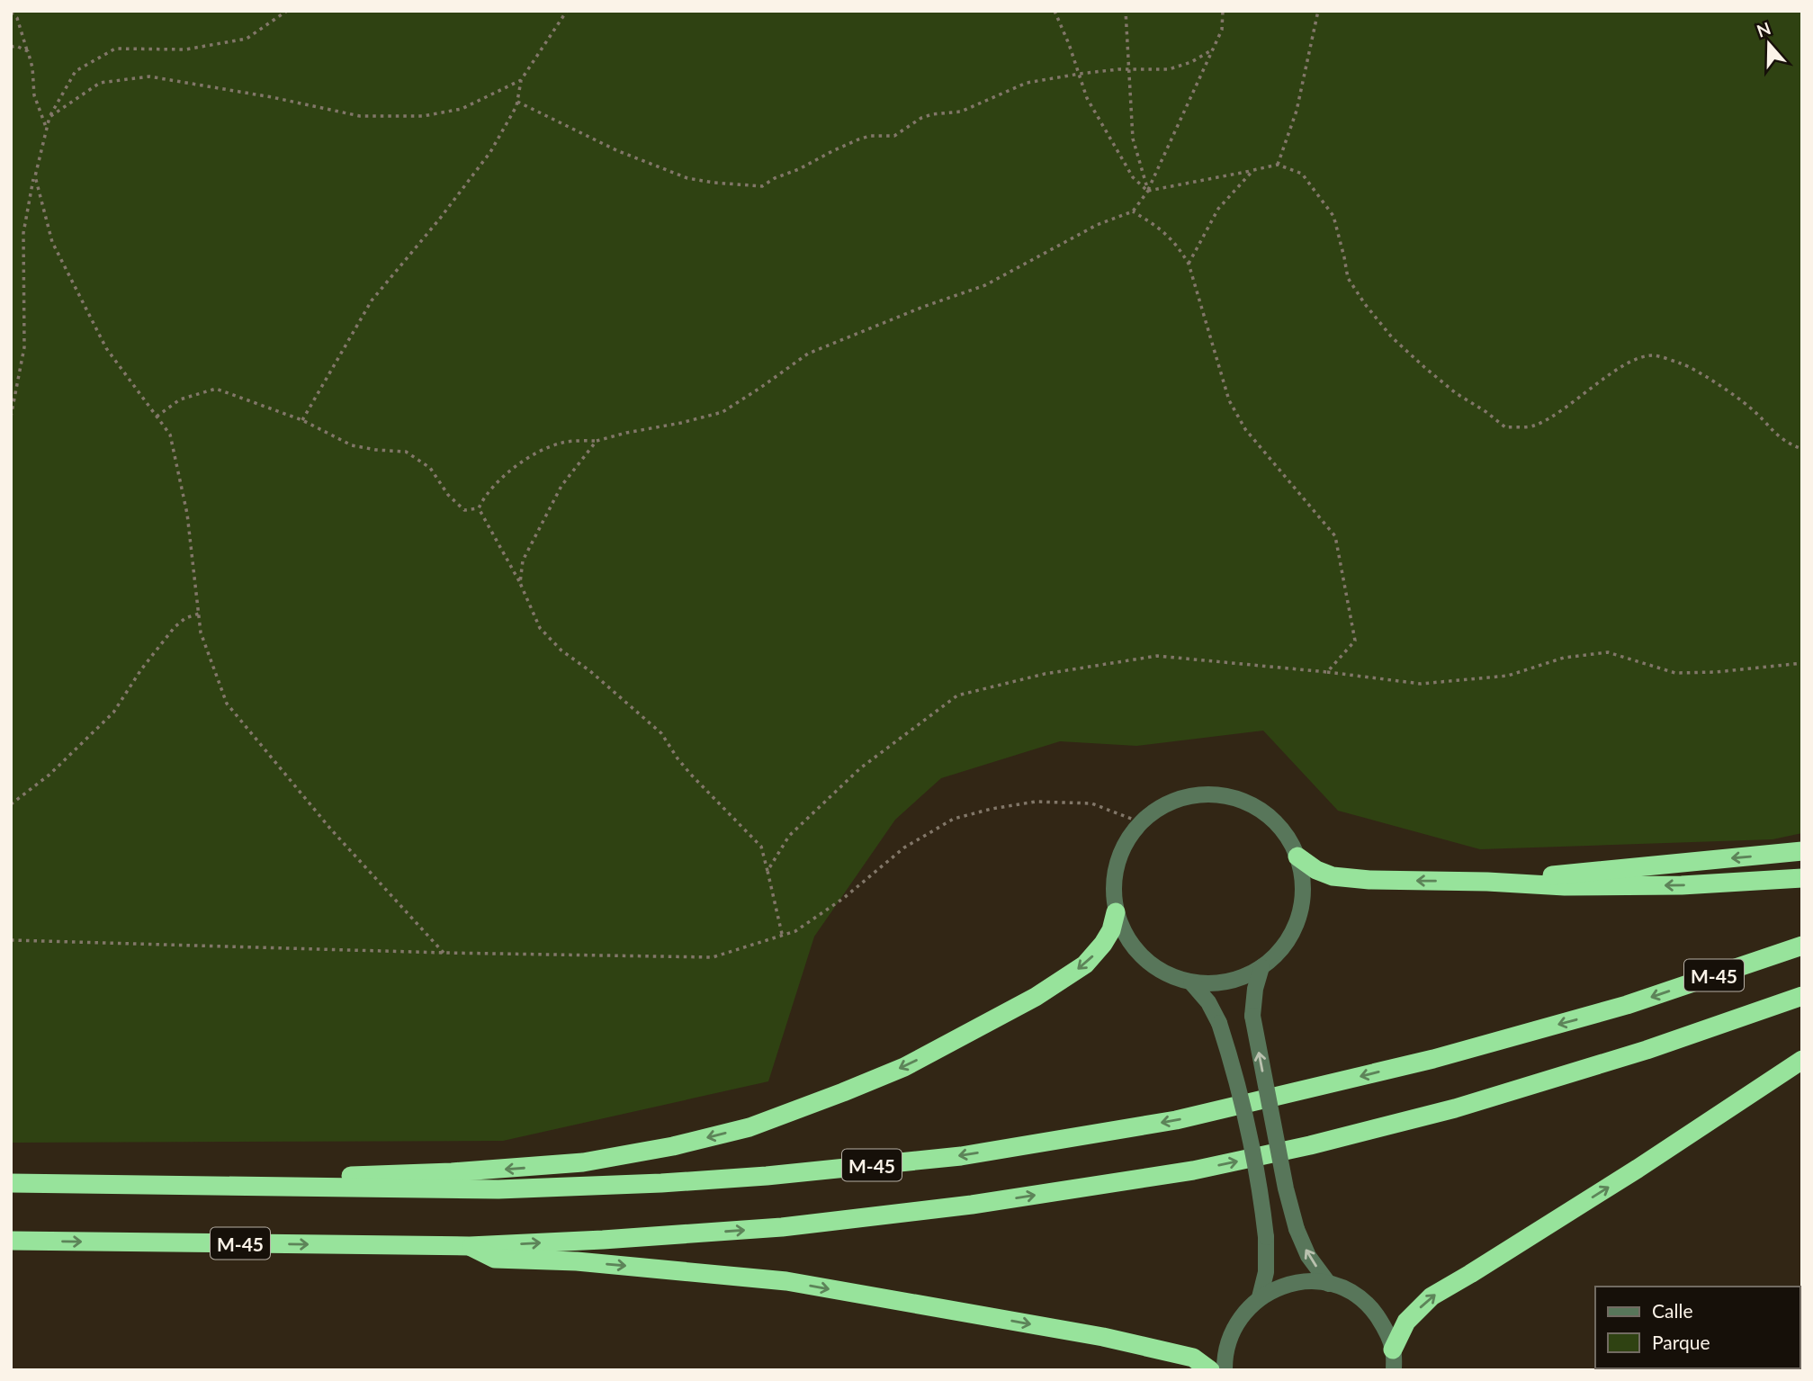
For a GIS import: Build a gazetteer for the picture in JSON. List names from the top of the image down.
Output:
{
  "streets": {
    "highway": ["M-45"]
  },
  "legend": ["Calle", "Parque"],
  "north": "top"
}
